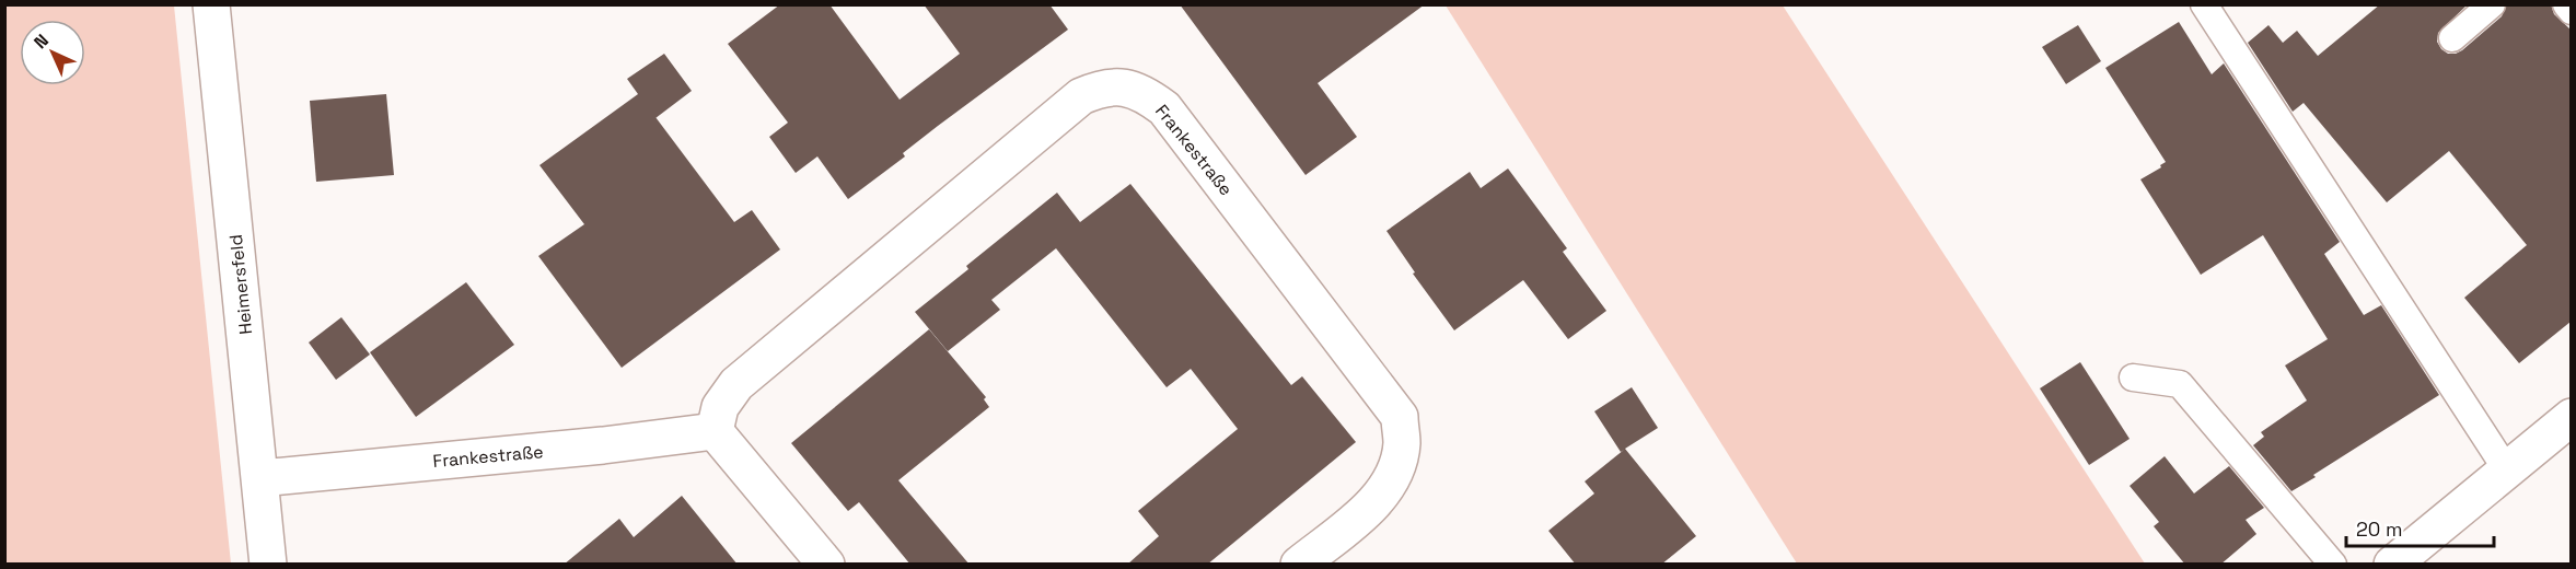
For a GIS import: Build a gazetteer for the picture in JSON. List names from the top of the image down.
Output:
{
  "streets": {
    "street": ["Frankestraße", "Heimersfeld"]
  },
  "crossings": [
    ["Frankestraße", "Heimersfeld"]
  ],
  "scale_bar": "20 m",
  "north": "top left"
}
